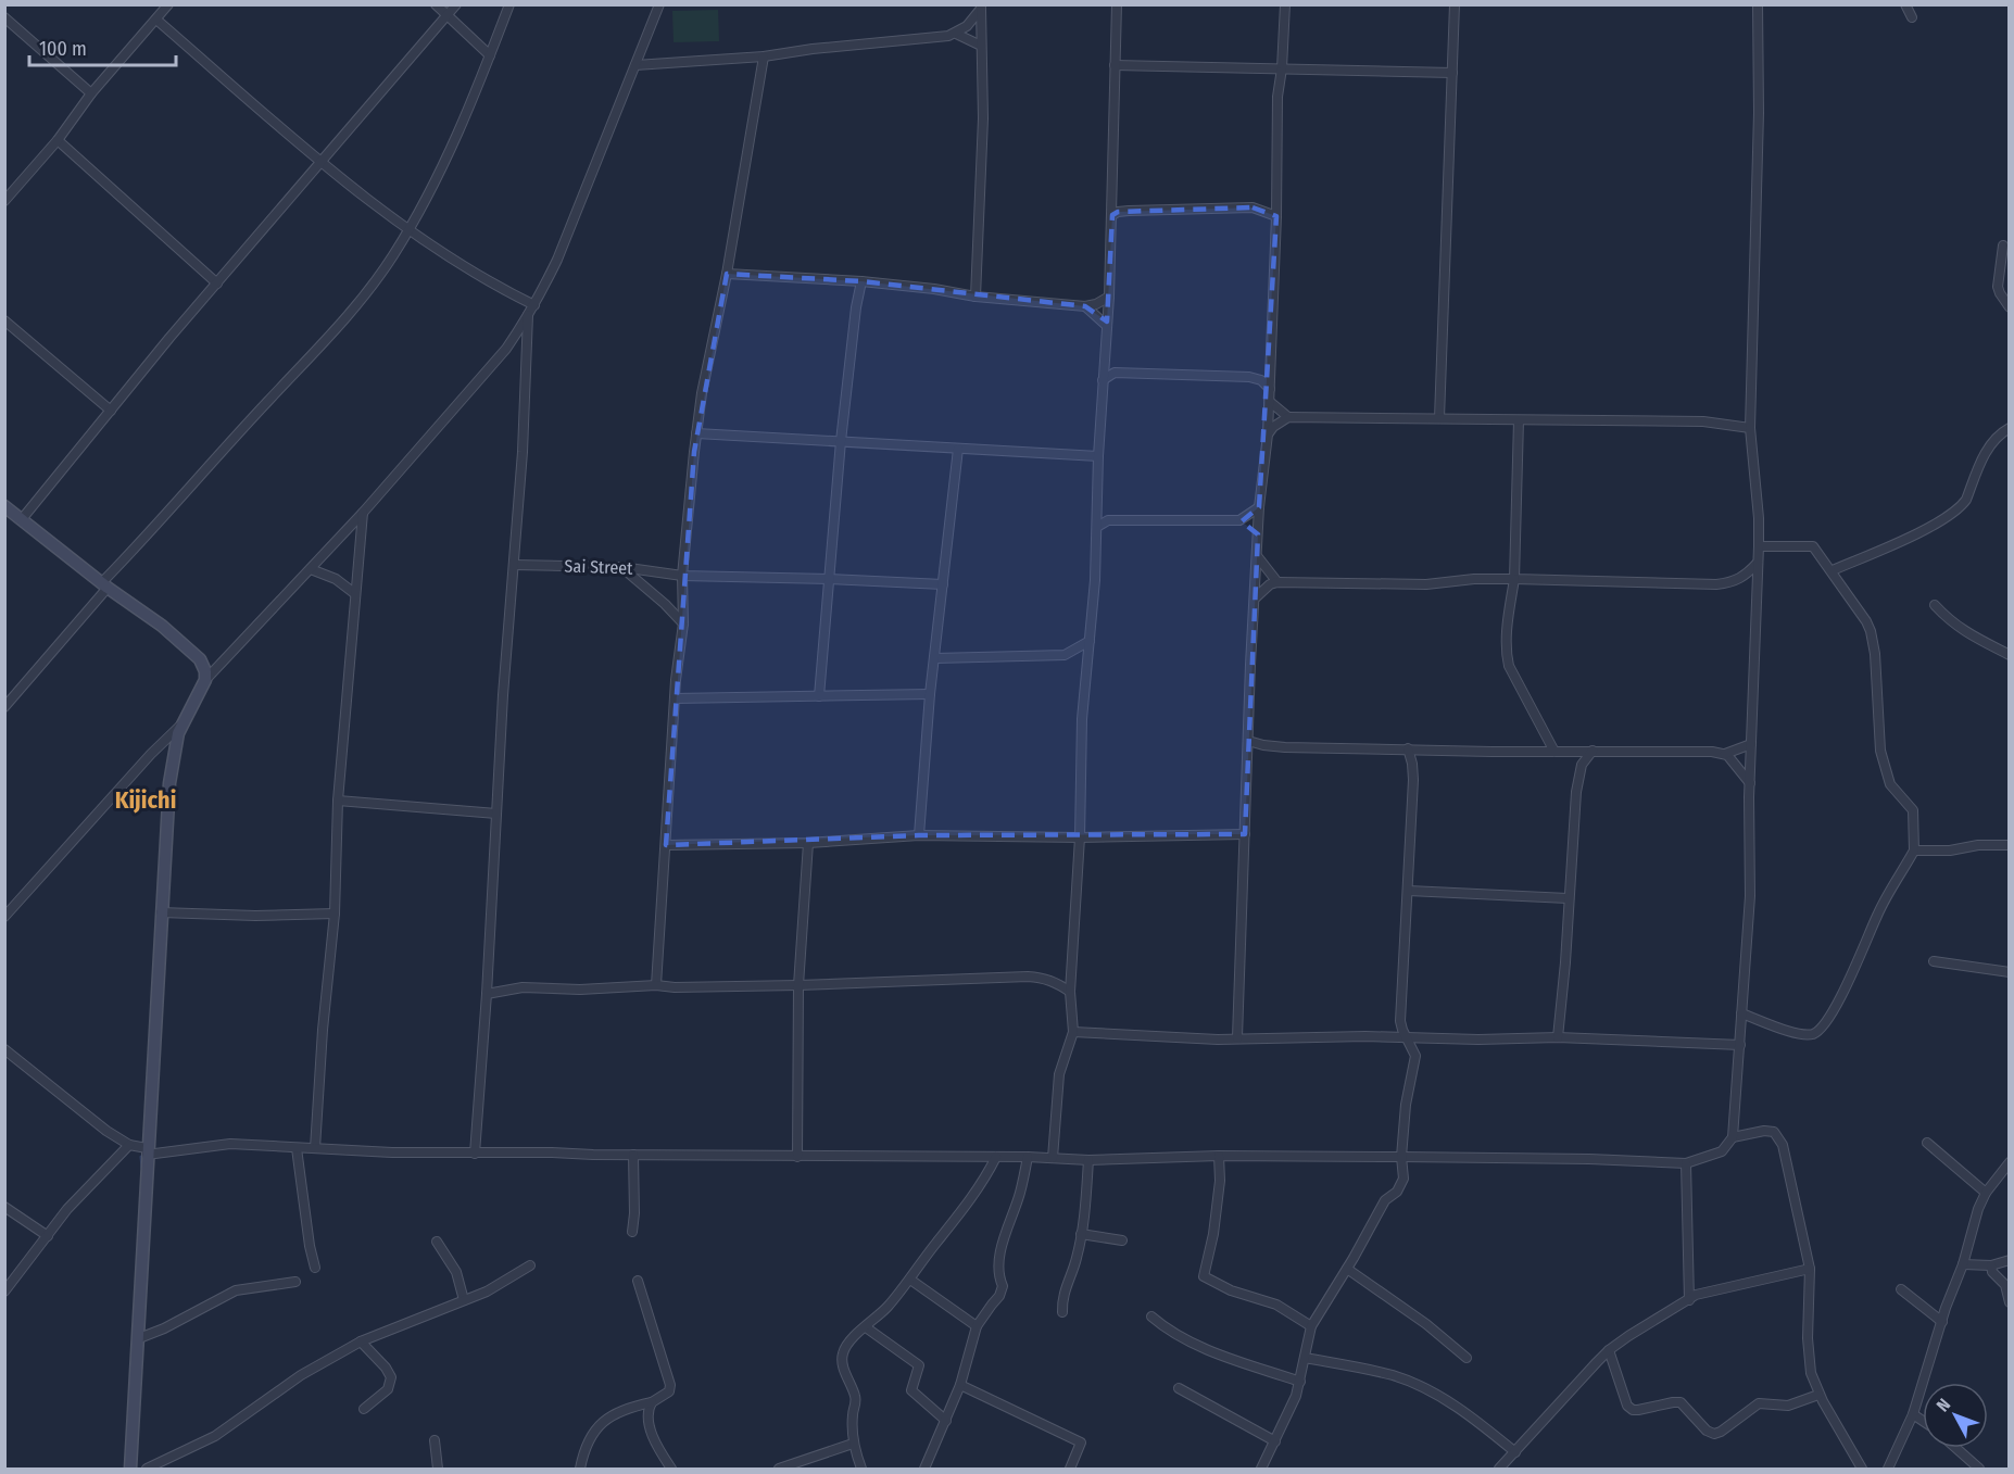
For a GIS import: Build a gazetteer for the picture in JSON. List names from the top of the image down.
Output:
{
  "streets": {
    "street": ["Sai Street"]
  },
  "districts": ["Kijichi"],
  "scale_bar": "100 m",
  "north": "top left"
}
